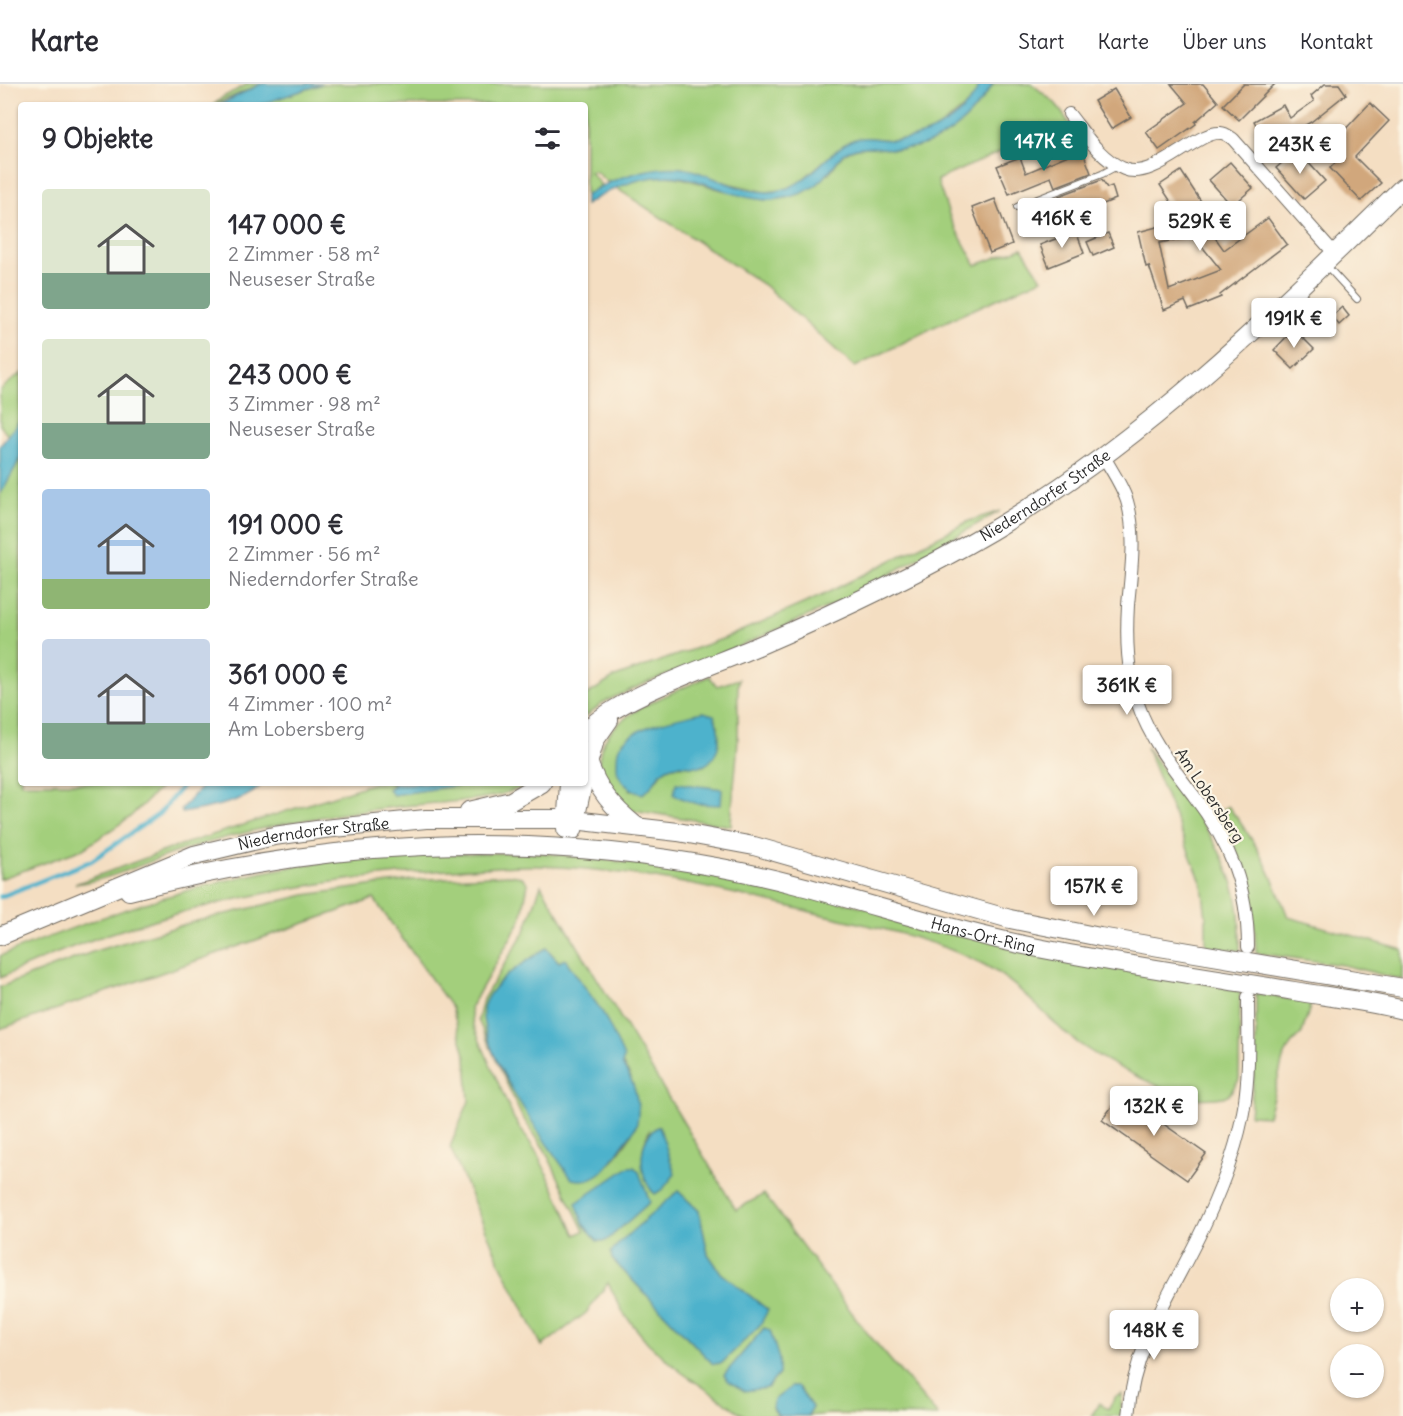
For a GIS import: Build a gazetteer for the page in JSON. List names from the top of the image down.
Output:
{
  "streets": {
    "main road": ["Niederndorfer Straße", "Hans-Ort-Ring"],
    "street": ["Am Lobersberg"]
  },
  "crossings": [
    ["Niederndorfer Straße", "Am Lobersberg"],
    ["Niederndorfer Straße", "Hans-Ort-Ring"]
  ],
  "page": {
    "header": "Karte",
    "nav": [
      "Start",
      "Karte",
      "Über uns",
      "Kontakt"
    ],
    "heading": "9 Objekte",
    "price": [
      "147K €",
      "243K €",
      "416K €",
      "529K €",
      "191K €",
      "361K €",
      "157K €",
      "132K €",
      "148K €"
    ],
    "list": [
      {
        "name": "147 000 €",
        "note": "2 Zimmer · 58 m² · Neuseser Straße"
      },
      {
        "name": "243 000 €",
        "note": "3 Zimmer · 98 m² · Neuseser Straße"
      },
      {
        "name": "191 000 €",
        "note": "2 Zimmer · 56 m² · Niederndorfer Straße"
      },
      {
        "name": "361 000 €",
        "note": "4 Zimmer · 100 m² · Am Lobersberg"
      }
    ],
    "map_buttons": ["+", "−"]
  }
}
